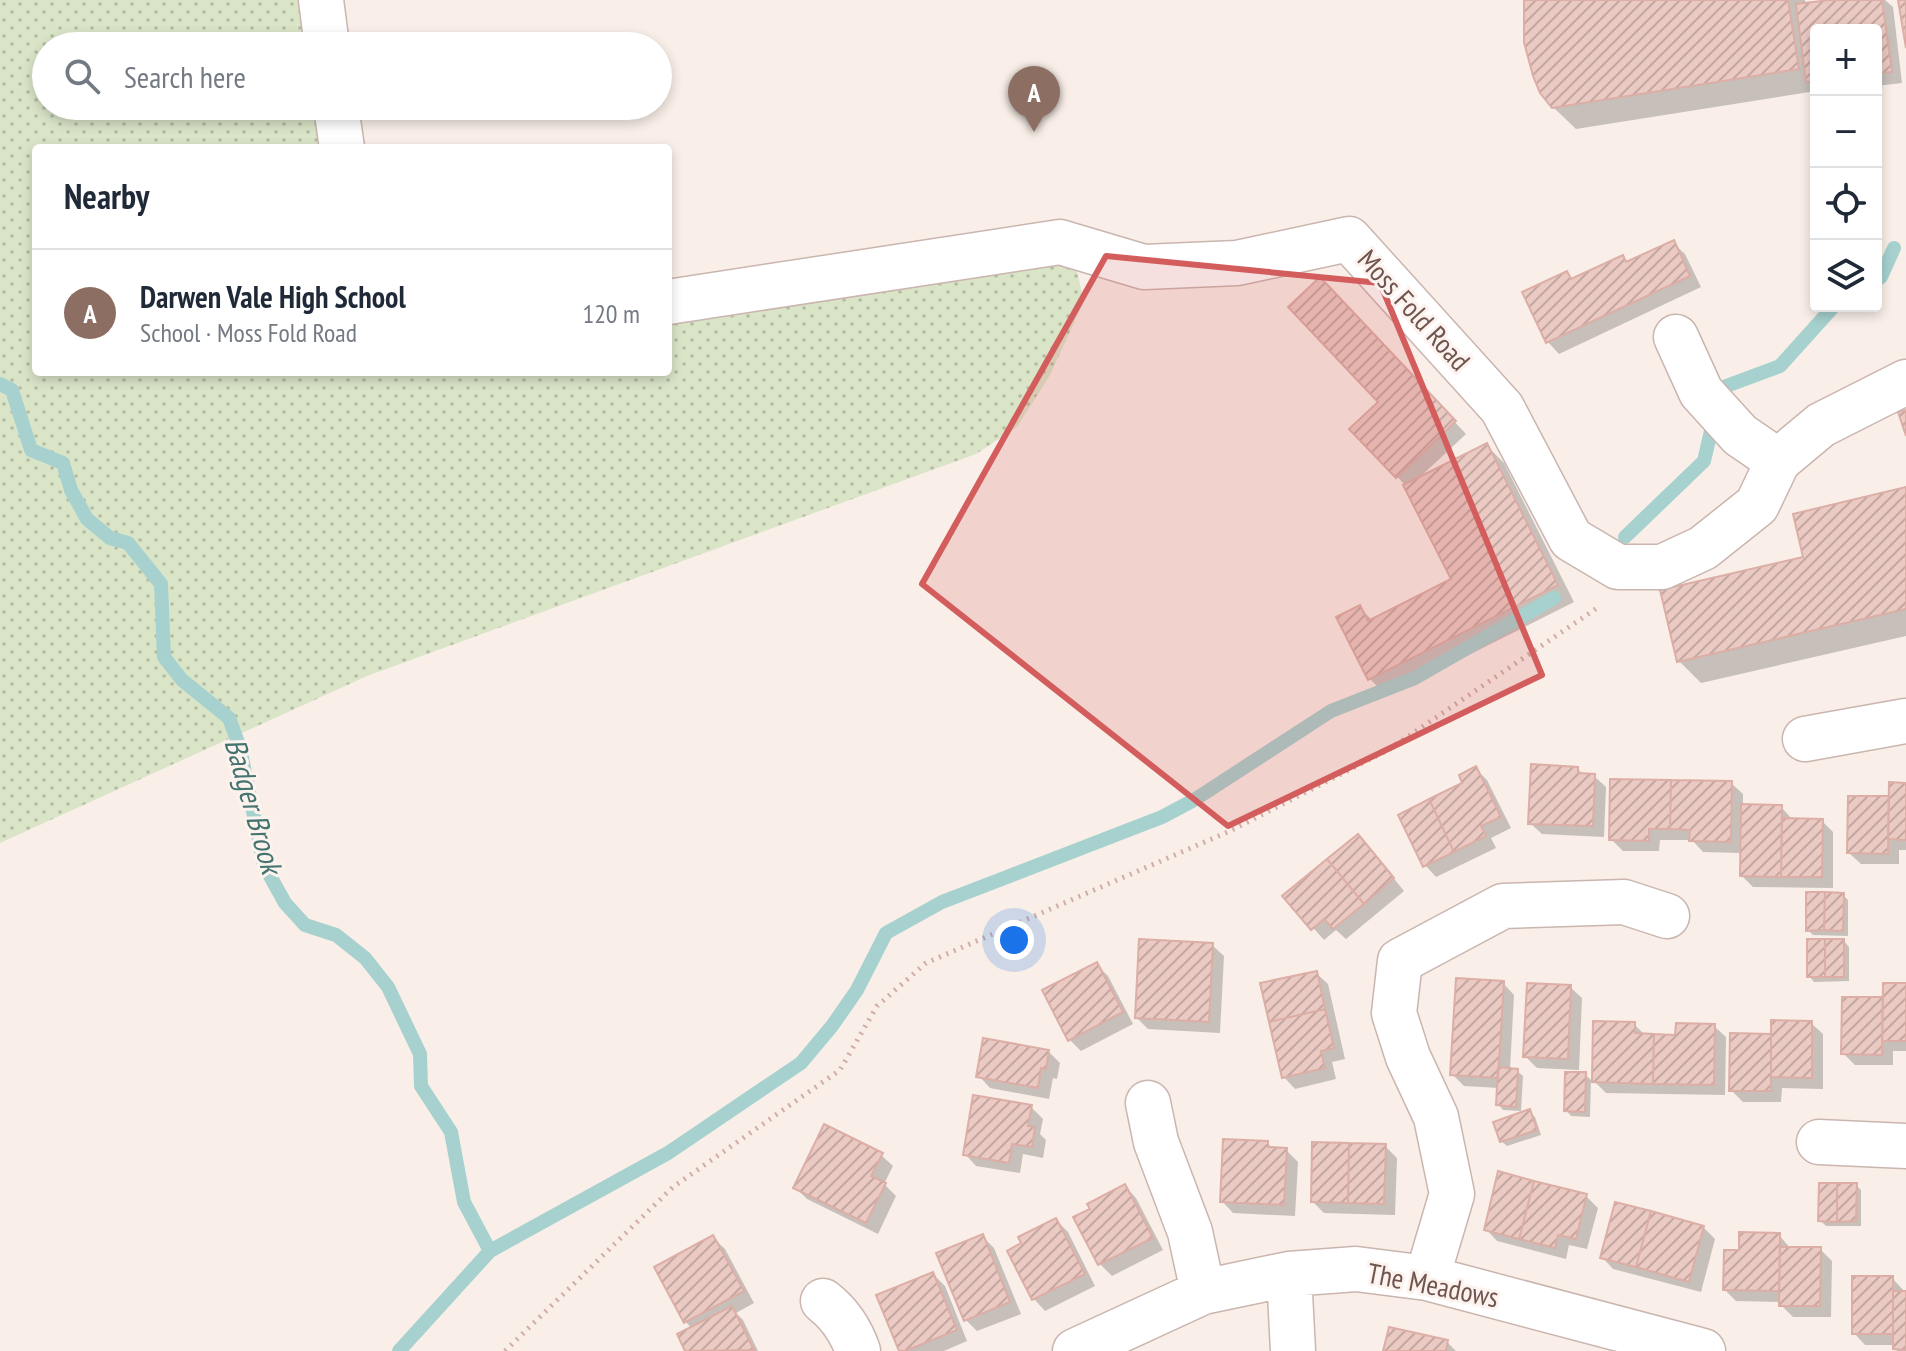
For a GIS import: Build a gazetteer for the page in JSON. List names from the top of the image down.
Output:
{
  "streets": {
    "street": ["Moss Fold Road", "The Meadows"]
  },
  "water": ["Badger Brook"],
  "page": {
    "map_buttons": ["+", "−"],
    "search": "Search here",
    "pins": "A",
    "heading": "Nearby",
    "list": [
      {
        "mark": "A",
        "name": "Darwen Vale High School",
        "note": "School · Moss Fold Road",
        "value": "120 m"
      }
    ]
  }
}
